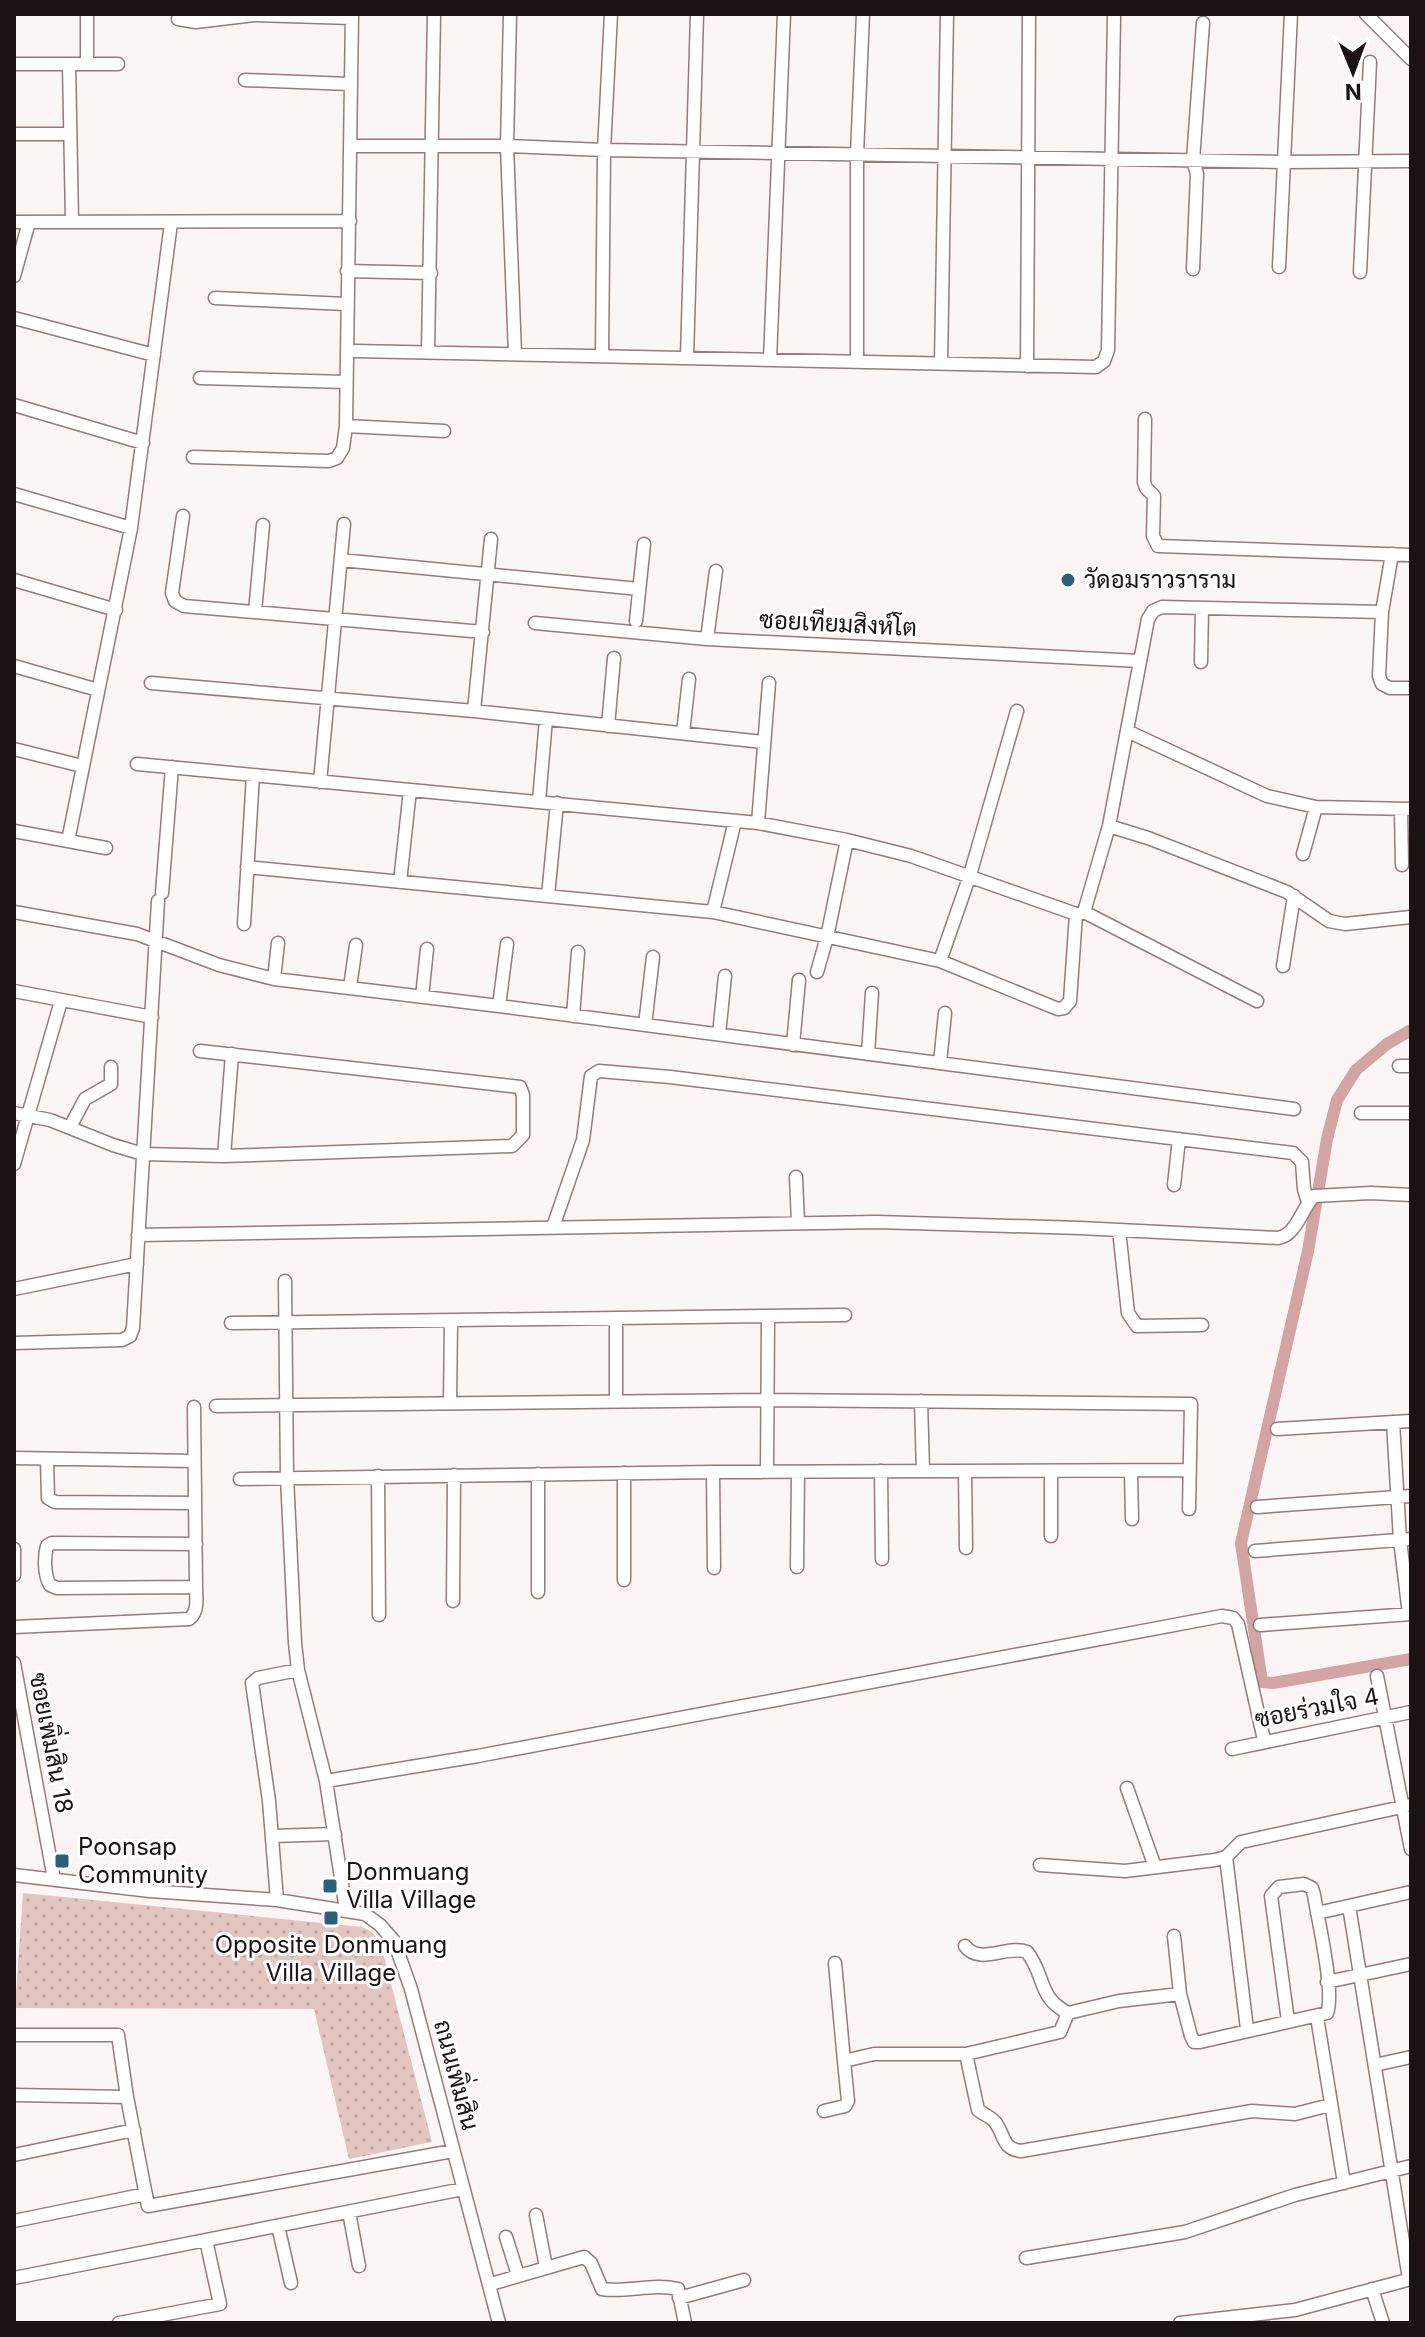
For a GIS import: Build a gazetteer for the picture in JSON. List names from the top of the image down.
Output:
{
  "streets": {
    "street": [
      "ซอยเทียมสิงห์โต",
      "ซอยร่วมใจ 4",
      "ซอยเพิ่มสิน 18",
      "ถนนเพิ่มสิน"
    ]
  },
  "crossings": [
    ["ซอยเพิ่มสิน 18", "ถนนเพิ่มสิน"]
  ],
  "places": {
    "other": ["วัดอมราวราราม"],
    "transit": ["Poonsap Community", "Donmuang Villa Village", "Opposite Donmuang Villa Village"]
  },
  "north": "bottom"
}
